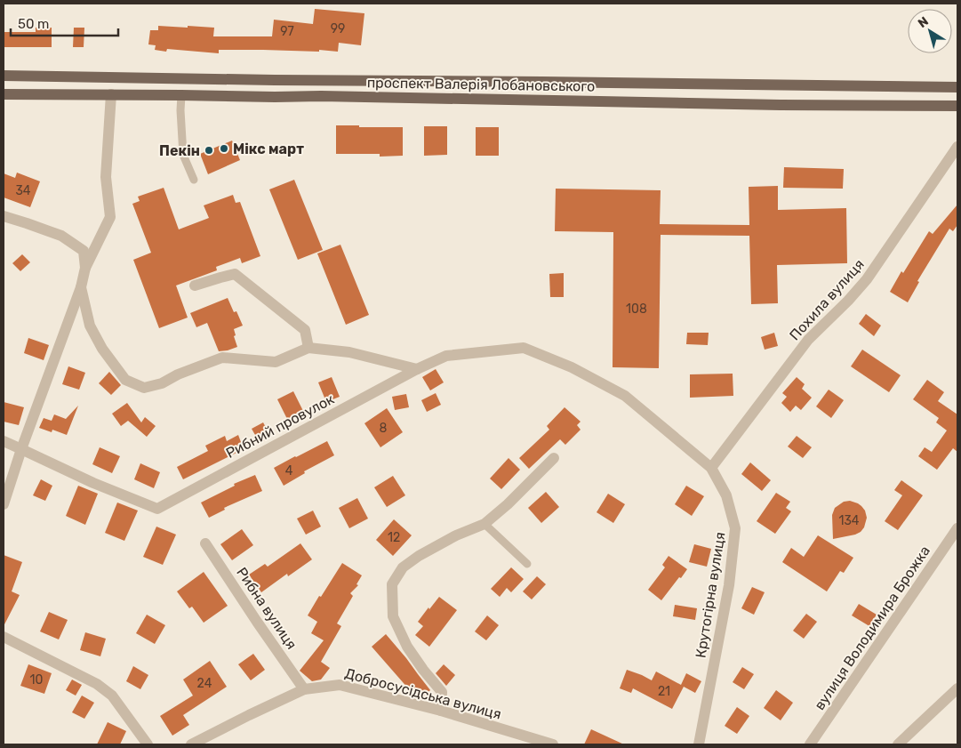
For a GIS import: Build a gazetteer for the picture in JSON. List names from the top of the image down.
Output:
{
  "streets": {
    "main road": ["проспект Валерія Лобановського"],
    "street": [
      "Похила вулиця",
      "Рибний провулок",
      "Крутогірна вулиця",
      "Рибна вулиця",
      "вулиця Володимира Брожка",
      "Добросусідська вулиця"
    ]
  },
  "crossings": [
    ["Похила вулиця", "Крутогірна вулиця"],
    ["Рибний провулок", "Крутогірна вулиця"],
    ["Рибна вулиця", "Добросусідська вулиця"]
  ],
  "places": ["Мікс март", "Пекін"],
  "house_numbers": [
    "99",
    "97",
    "34",
    "108",
    "8",
    "4",
    "134",
    "12",
    "10",
    "24",
    "21"
  ],
  "scale_bar": "50 m",
  "north": "top left"
}
